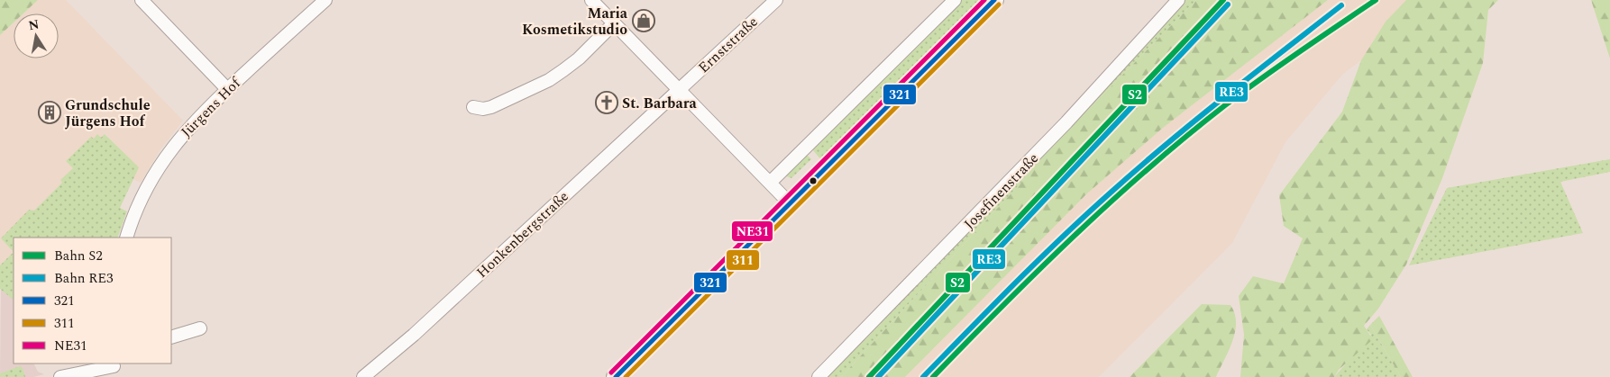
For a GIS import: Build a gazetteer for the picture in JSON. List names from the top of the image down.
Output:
{
  "streets": {
    "street": [
      "Ernststraße",
      "Jürgens Hof",
      "Josefinenstraße",
      "Honkenbergstraße"
    ]
  },
  "crossings": [
    ["Ernststraße", "Honkenbergstraße"]
  ],
  "places": {
    "shop": ["Maria Kosmetikstudio"],
    "church": ["St. Barbara"],
    "building": ["Grundschule Jürgens Hof"]
  },
  "lines": [
    "rail line S2",
    "transit line 321",
    "transit line NE31",
    "rail line RE3",
    "transit line 311"
  ],
  "legend": [
    "Bahn S2",
    "Bahn RE3",
    "321",
    "311",
    "NE31"
  ],
  "north": "top"
}
